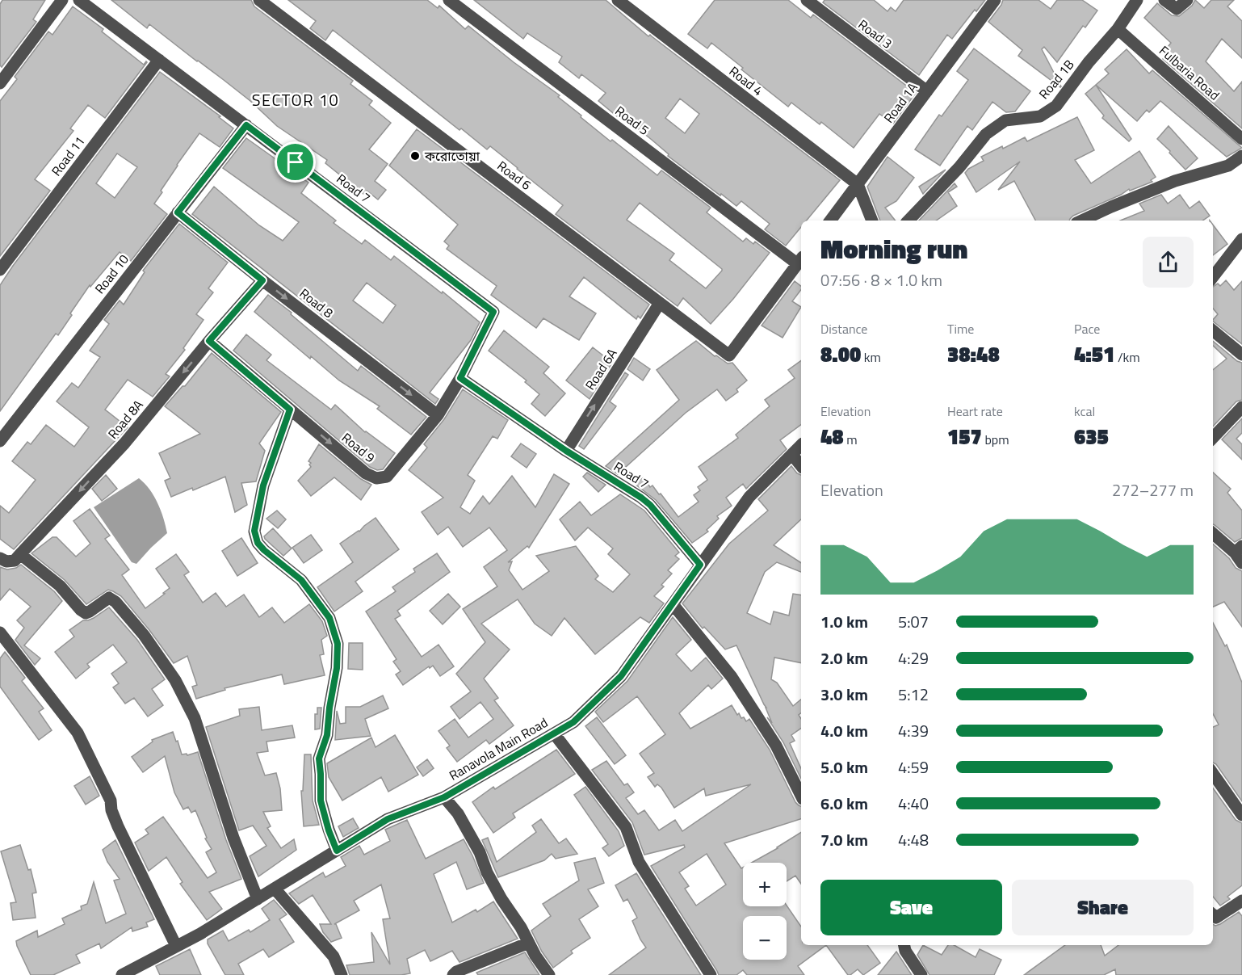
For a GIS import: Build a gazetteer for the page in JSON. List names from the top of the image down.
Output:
{
  "streets": {
    "street": [
      "Road 3",
      "Fulbaria Road",
      "Road 1B",
      "Road 4",
      "Road 1A",
      "Road 5",
      "Road 11",
      "Road 6",
      "Road 7",
      "Road 10",
      "Road 8",
      "Road 6A",
      "Road 8A",
      "Road 9",
      "Ranavola Main Road"
    ]
  },
  "crossings": [
    ["Road 3", "Road 1A"],
    ["Fulbaria Road", "Road 1B"],
    ["Road 4", "Road 1A"],
    ["Road 5", "Road 6"],
    ["Road 11", "Road 7"],
    ["Road 6", "Road 6A"],
    ["Road 7", "Road 10"],
    ["Road 7", "Road 6A"],
    ["Road 7", "Road 9"],
    ["Road 7", "Ranavola Main Road"],
    ["Road 10", "Road 8"],
    ["Road 8", "Road 8A"],
    ["Road 8", "Road 9"],
    ["Road 8A", "Road 9"]
  ],
  "one_way": ["Road 8", "Road 6A", "Road 8A"],
  "districts": ["SECTOR 10"],
  "places": ["করোতোয়া"],
  "page": {
    "heading": ["Morning run", "07:56 · 8 × 1.0 km"],
    "stats": [
      ["Distance", "8.00 km"],
      ["Time", "38:48"],
      ["Pace", "4:51 /km"],
      ["Elevation", "48 m"],
      ["Heart rate", "157 bpm"],
      ["kcal", "635"]
    ],
    "chart": ["Elevation", "272–277 m"],
    "list": [
      {
        "name": "1.0 km",
        "note": "5:07"
      },
      {
        "name": "2.0 km",
        "note": "4:29"
      },
      {
        "name": "3.0 km",
        "note": "5:12"
      },
      {
        "name": "4.0 km",
        "note": "4:39"
      },
      {
        "name": "5.0 km",
        "note": "4:59"
      },
      {
        "name": "6.0 km",
        "note": "4:40"
      },
      {
        "name": "7.0 km",
        "note": "4:48"
      }
    ],
    "map_buttons": ["+", "−"],
    "buttons": ["Save", "Share"]
  }
}
